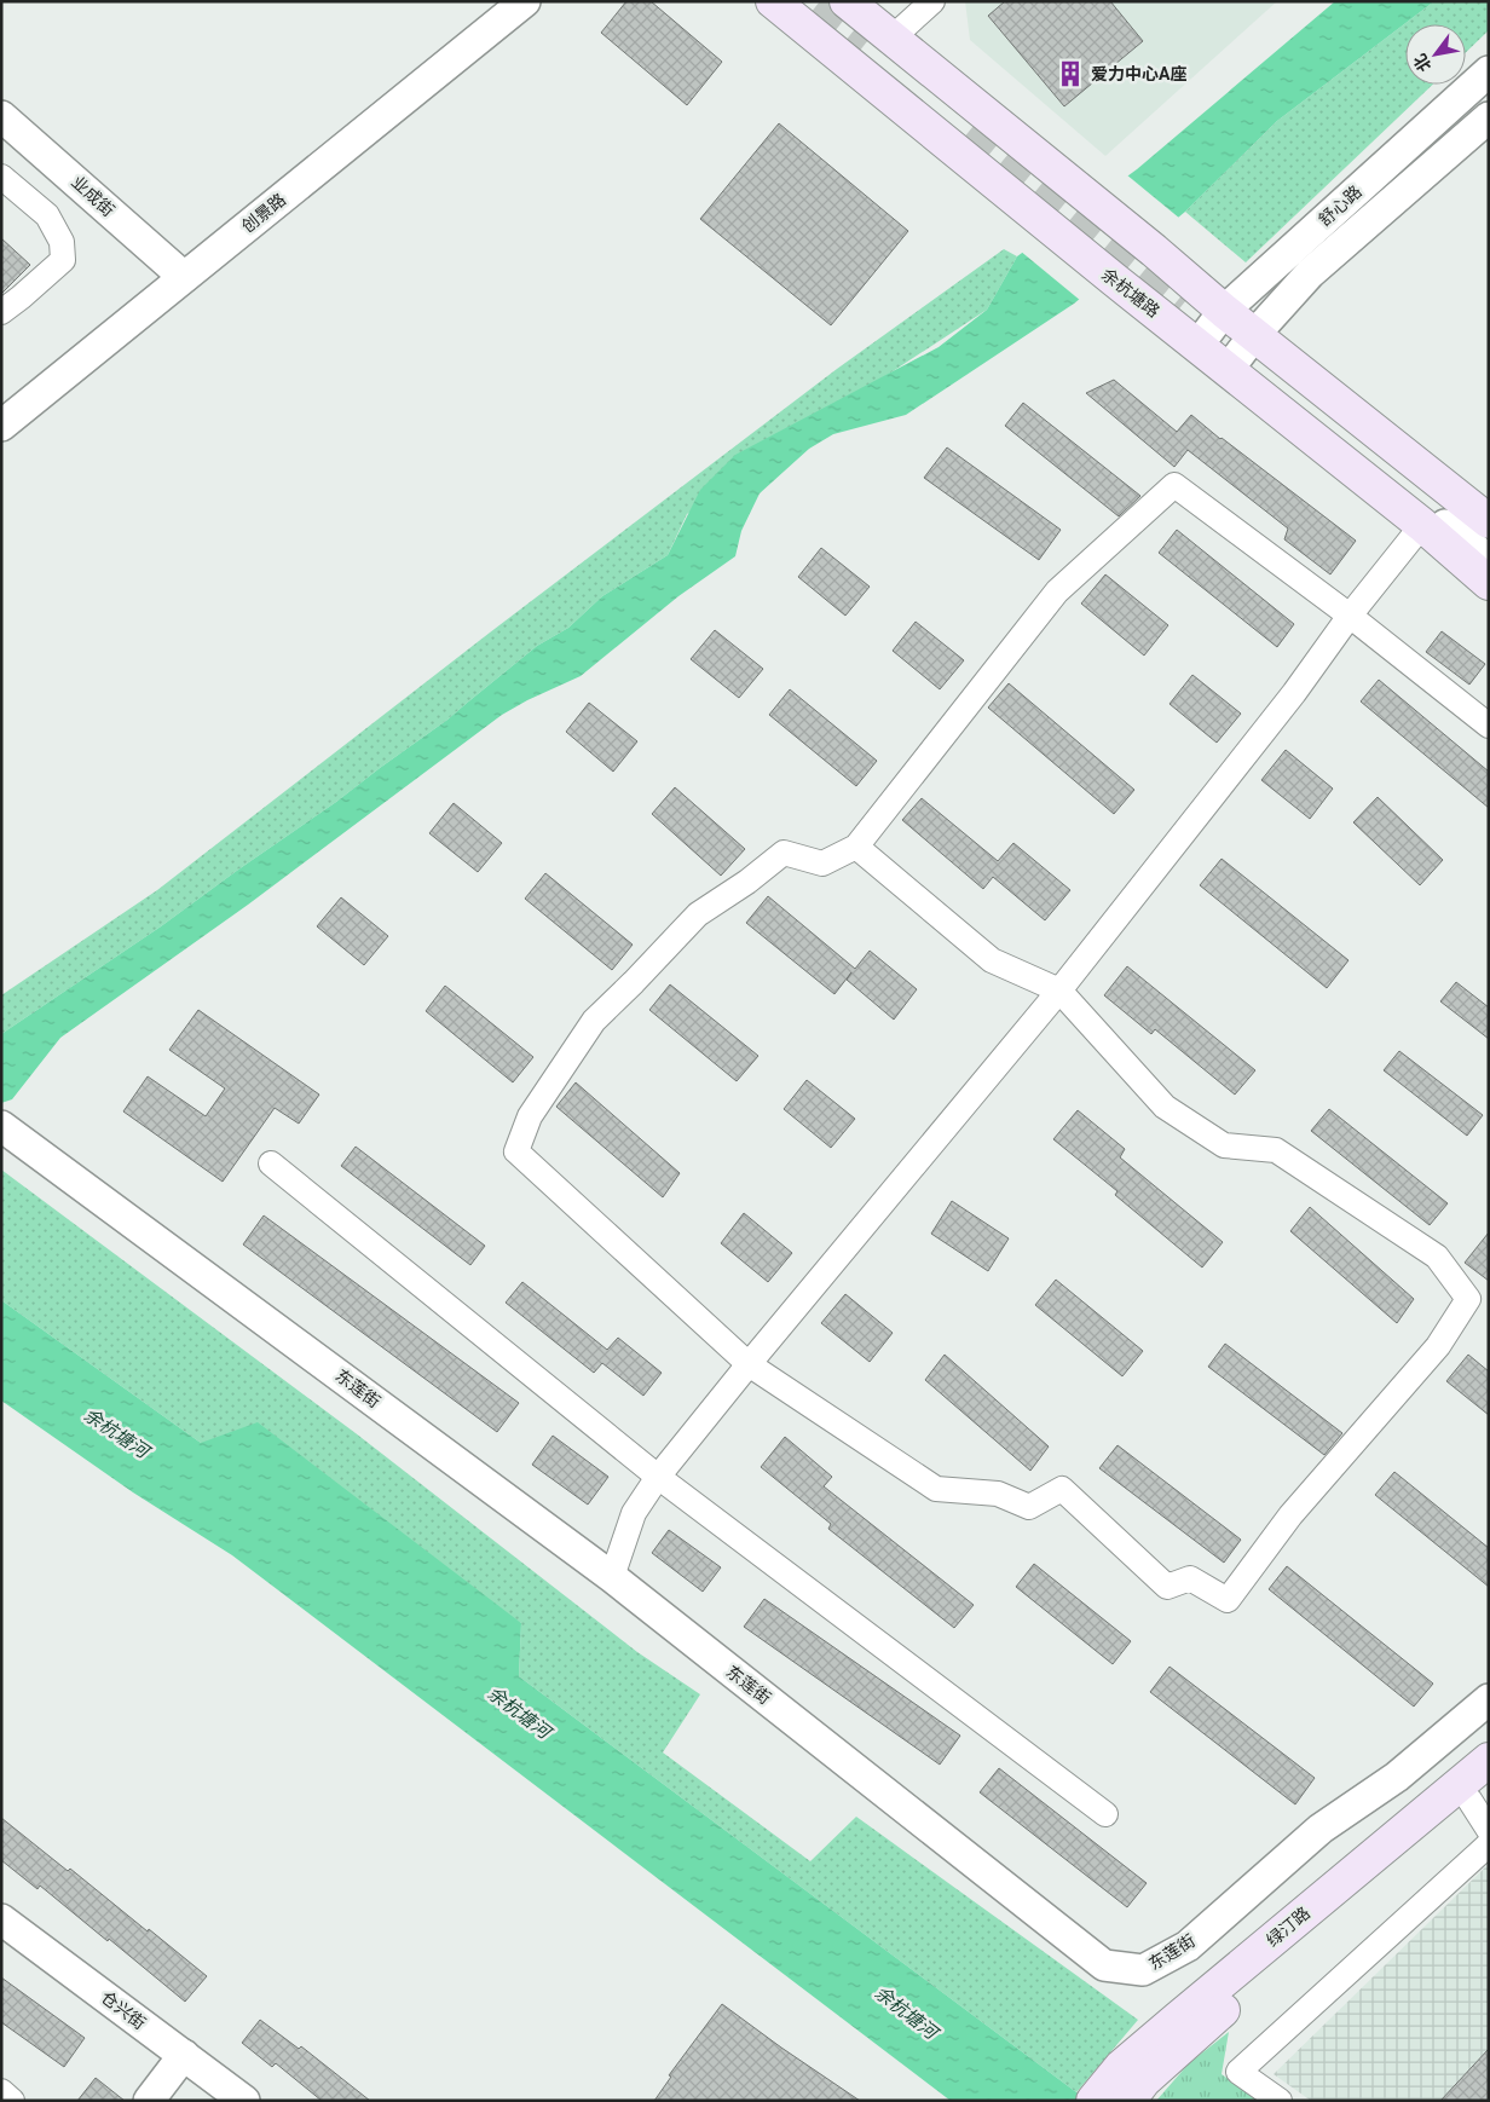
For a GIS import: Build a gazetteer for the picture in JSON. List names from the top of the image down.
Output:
{
  "streets": {
    "main road": ["余杭塘路", "绿汀路"],
    "street": [
      "业成街",
      "舒心路",
      "创景路",
      "东莲街",
      "仓兴街"
    ]
  },
  "crossings": [
    ["业成街", "创景路"],
    ["舒心路", "余杭塘路"]
  ],
  "water": ["余杭塘河"],
  "places": {
    "building": ["爱力中心A座"]
  },
  "north": "bottom left"
}
